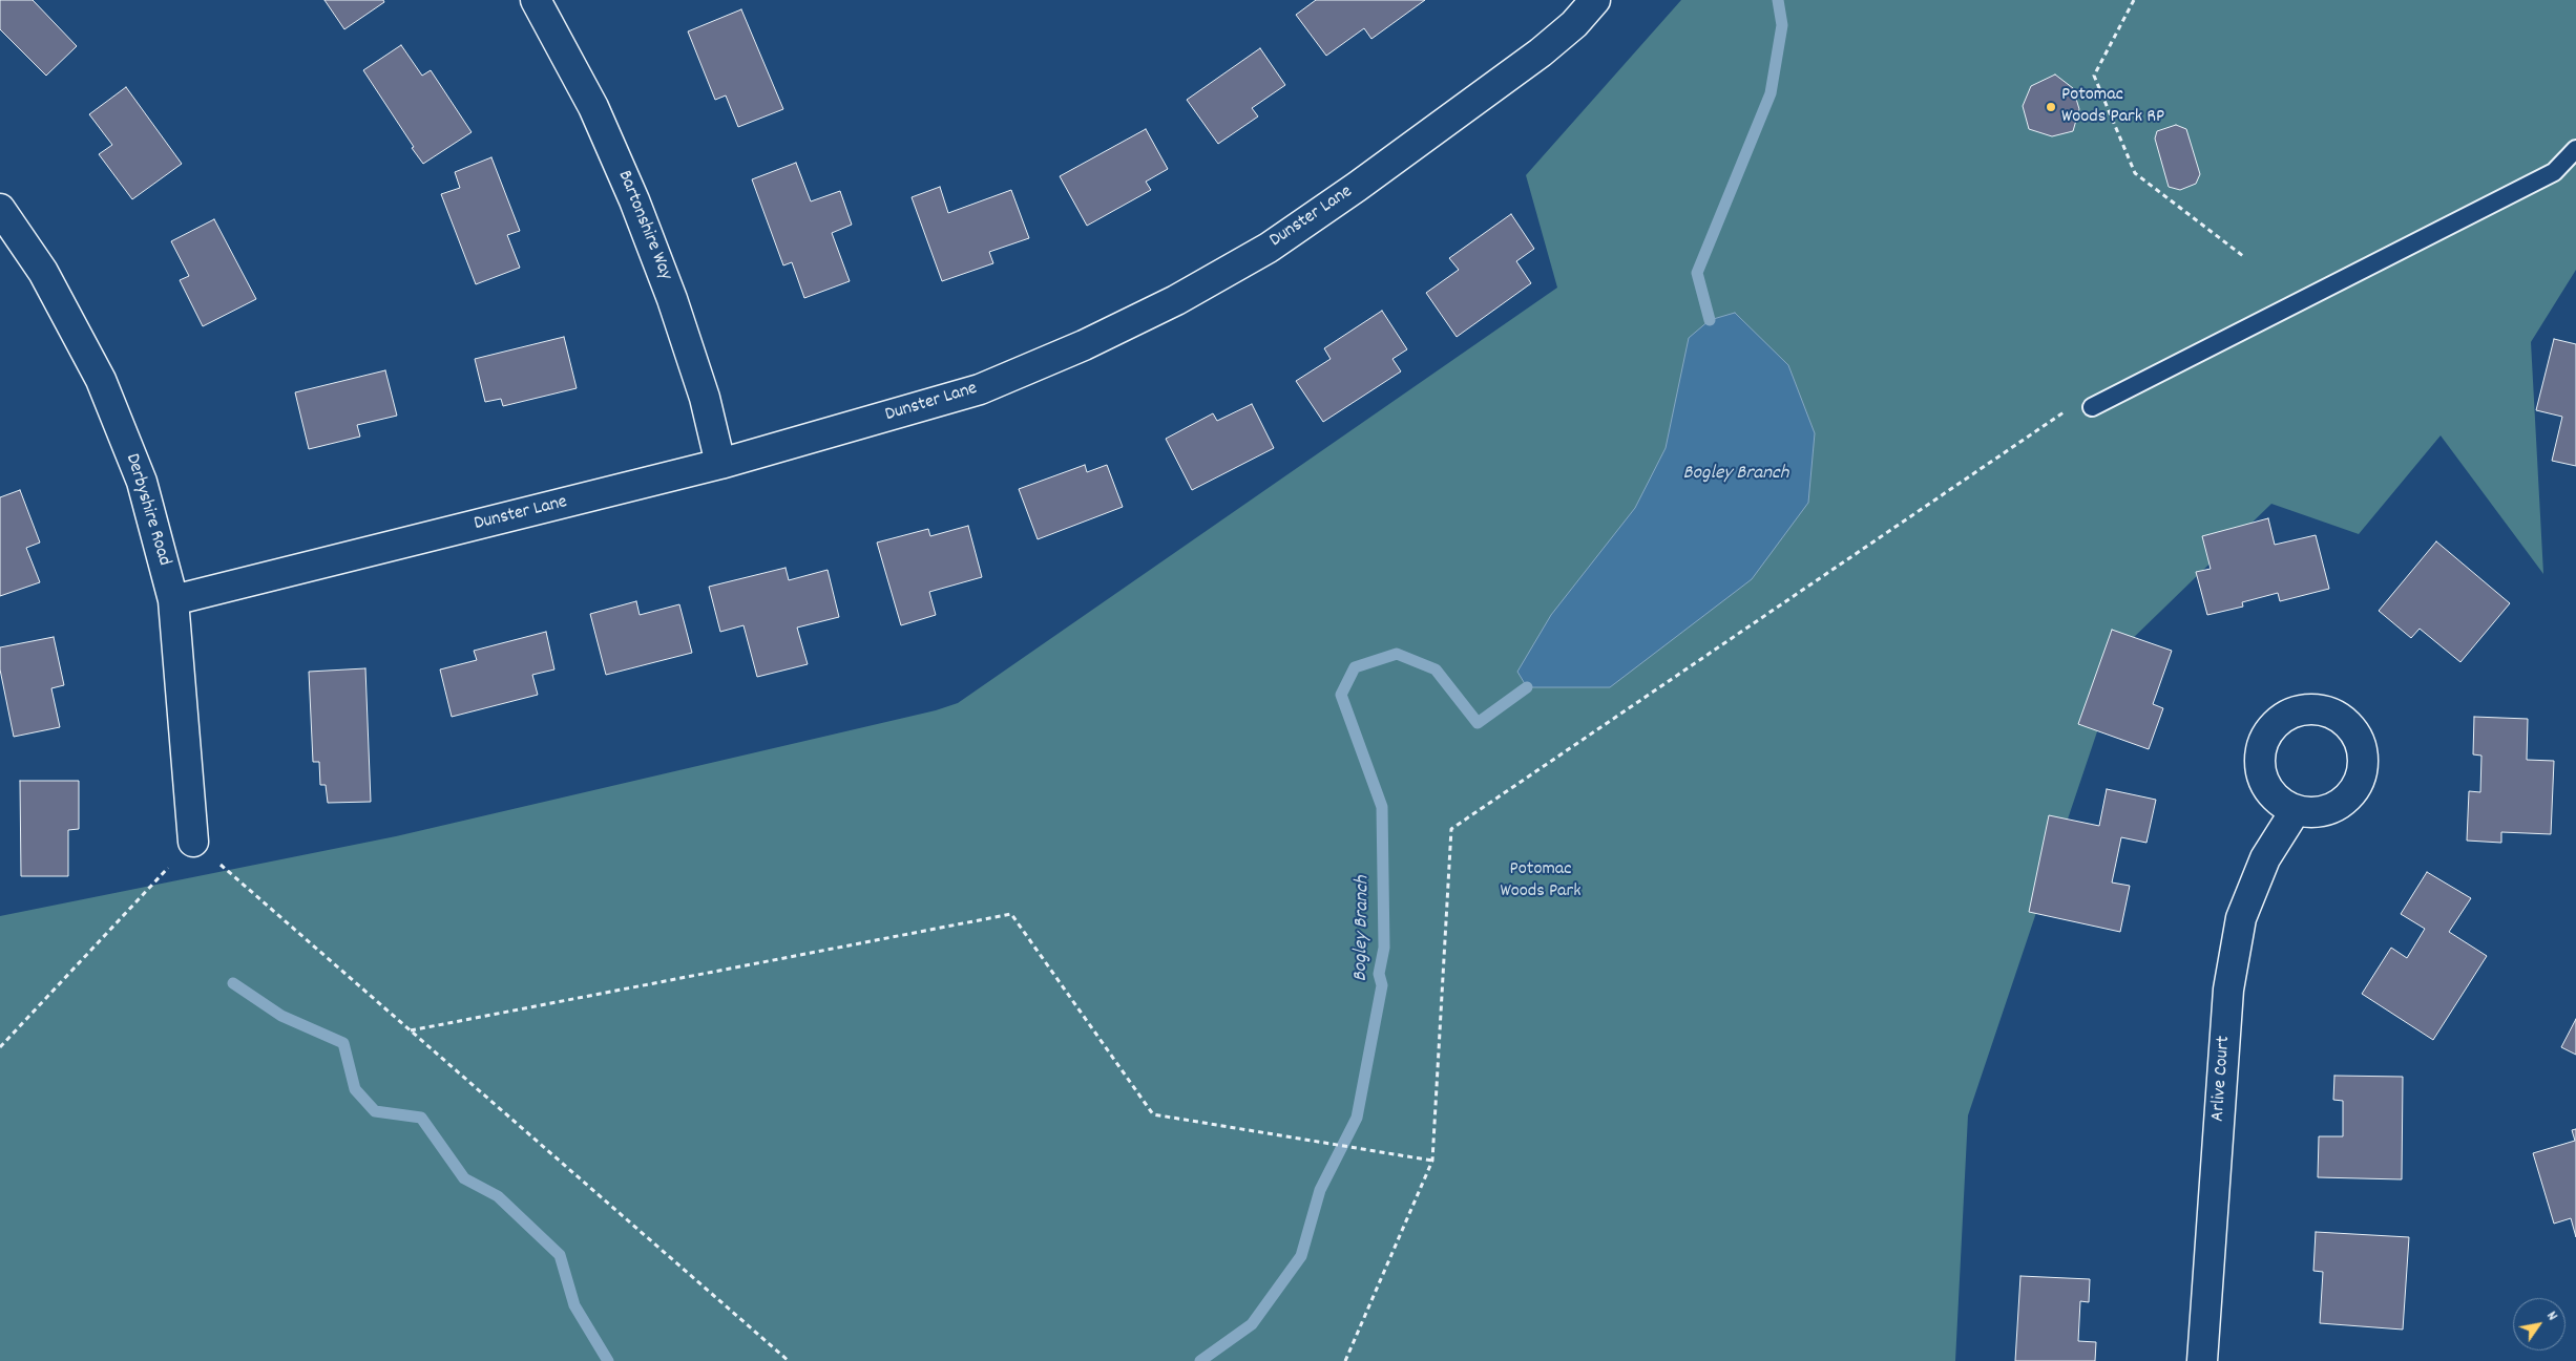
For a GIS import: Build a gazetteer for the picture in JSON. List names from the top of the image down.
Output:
{
  "streets": {
    "street": [
      "Dunster Lane",
      "Bartonshire Way",
      "Derbyshire Road",
      "Arlive Court"
    ]
  },
  "crossings": [
    ["Dunster Lane", "Bartonshire Way"],
    ["Dunster Lane", "Derbyshire Road"]
  ],
  "water": ["Bogley Branch"],
  "parks": ["Potomac Woods Park"],
  "places": ["Potomac Woods Park RP"],
  "north": "top right"
}
